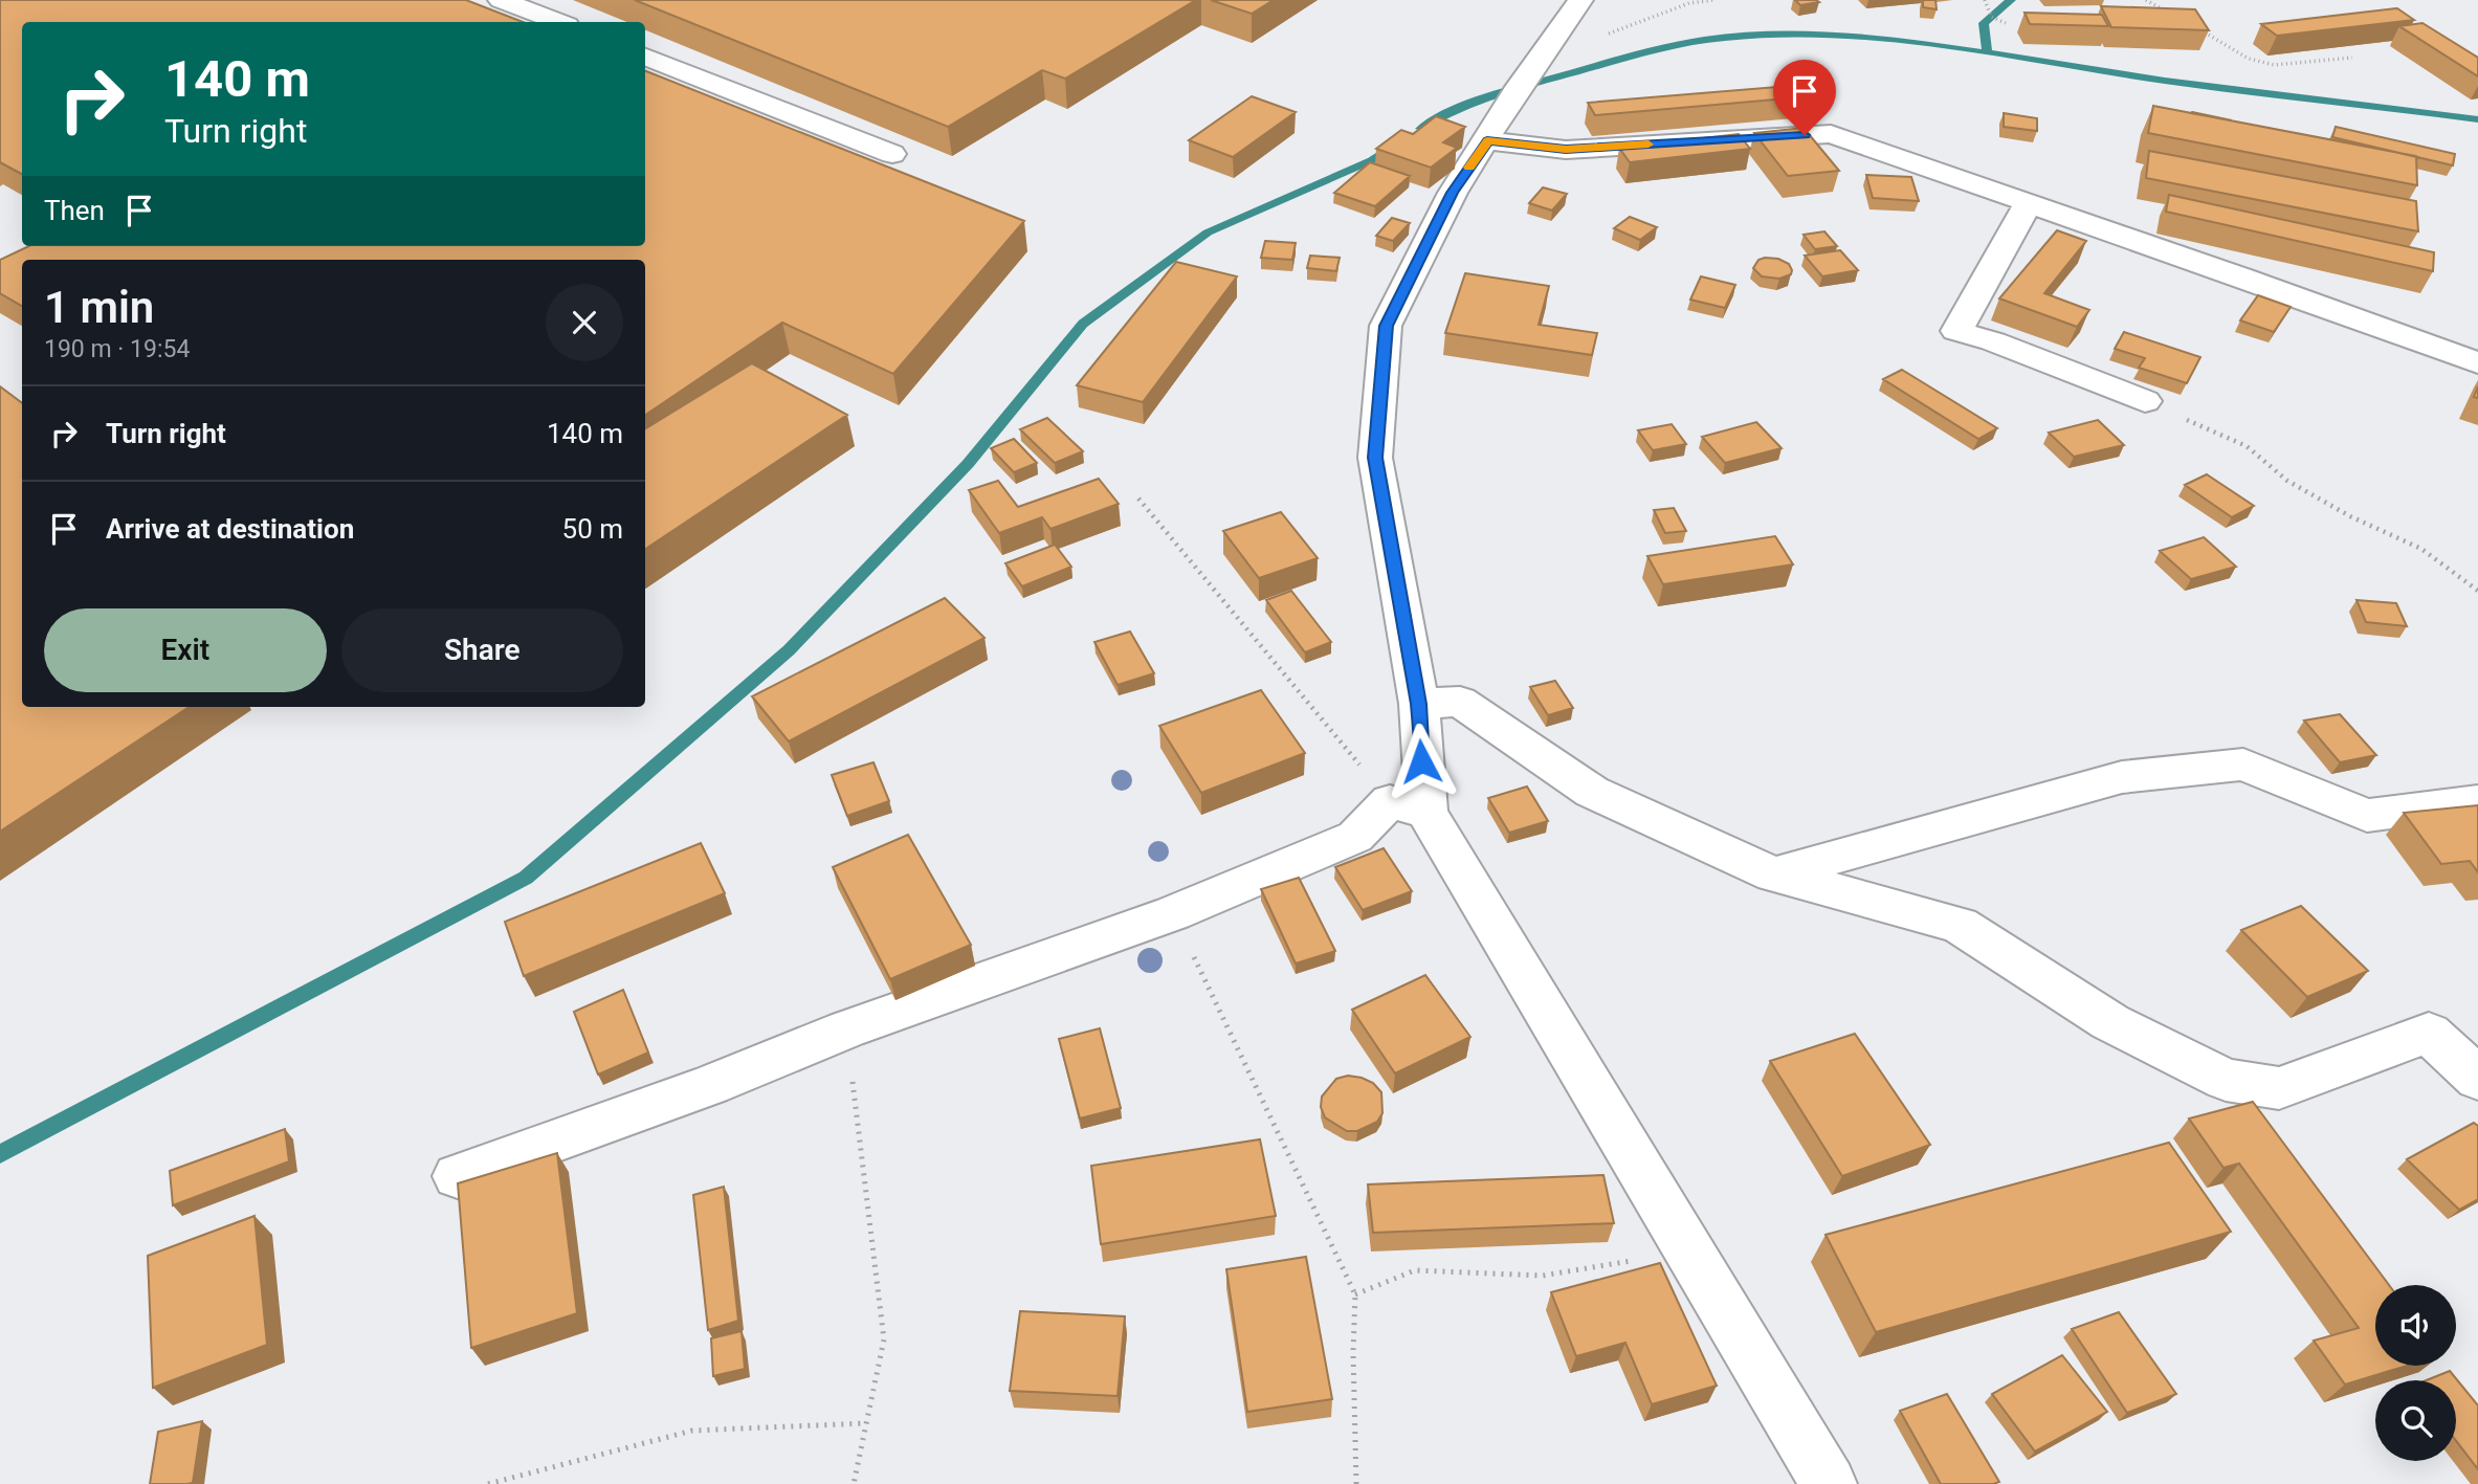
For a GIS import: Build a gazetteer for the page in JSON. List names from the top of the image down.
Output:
{
  "page": {
    "turn": ["140 m", "Turn right"],
    "then": "Then",
    "heading": ["1 min", "190 m · 19:54"],
    "list": [
      {
        "name": "Turn right",
        "value": "140 m"
      },
      {
        "name": "Arrive at destination",
        "value": "50 m"
      }
    ],
    "buttons": ["Exit", "Share"]
  }
}
